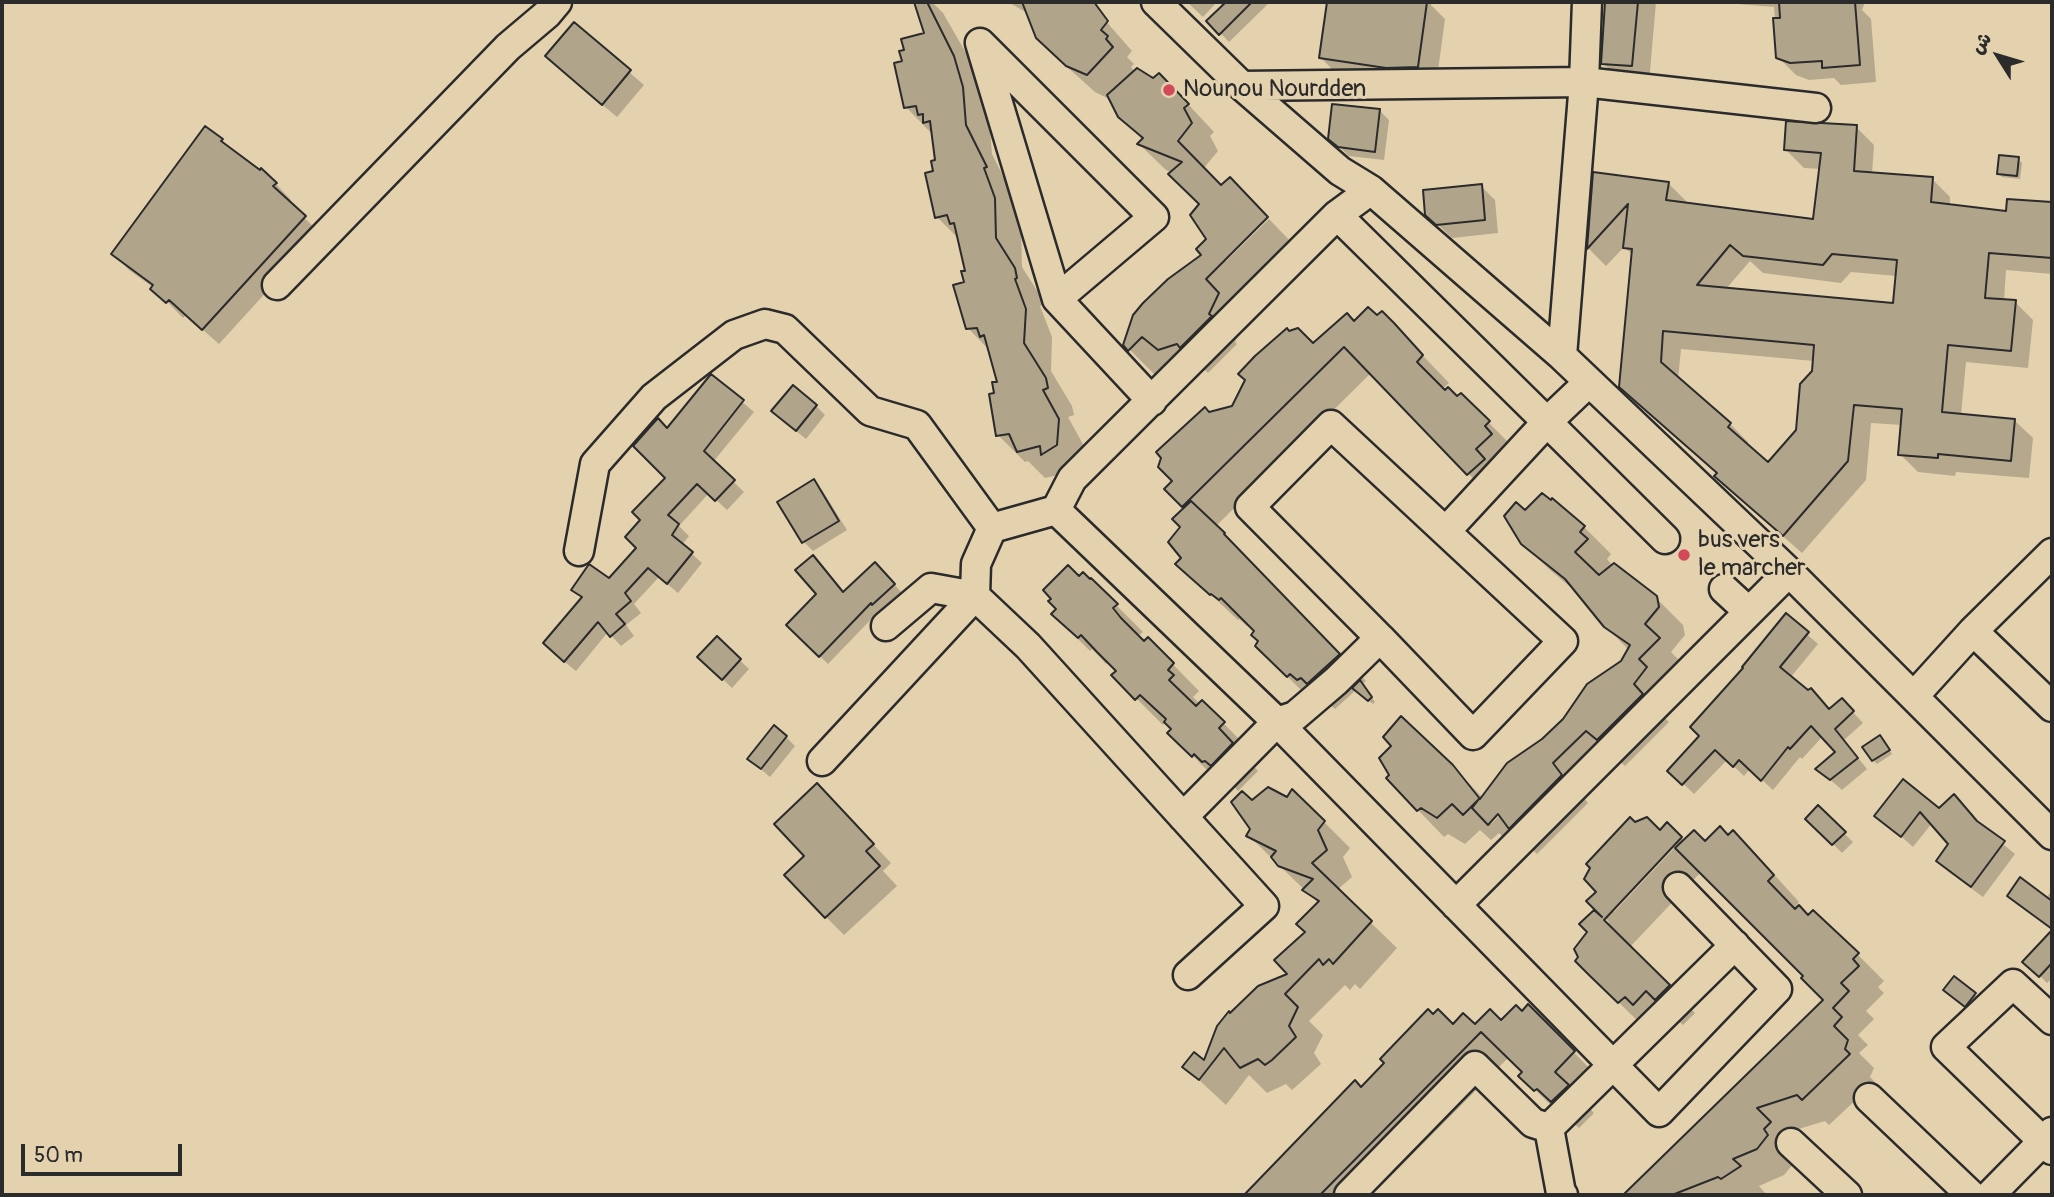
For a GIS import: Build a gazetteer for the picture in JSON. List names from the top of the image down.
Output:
{
  "places": ["Nounou Nourdden", "bus vers le marcher"],
  "scale_bar": "50 m",
  "north": "top left"
}
